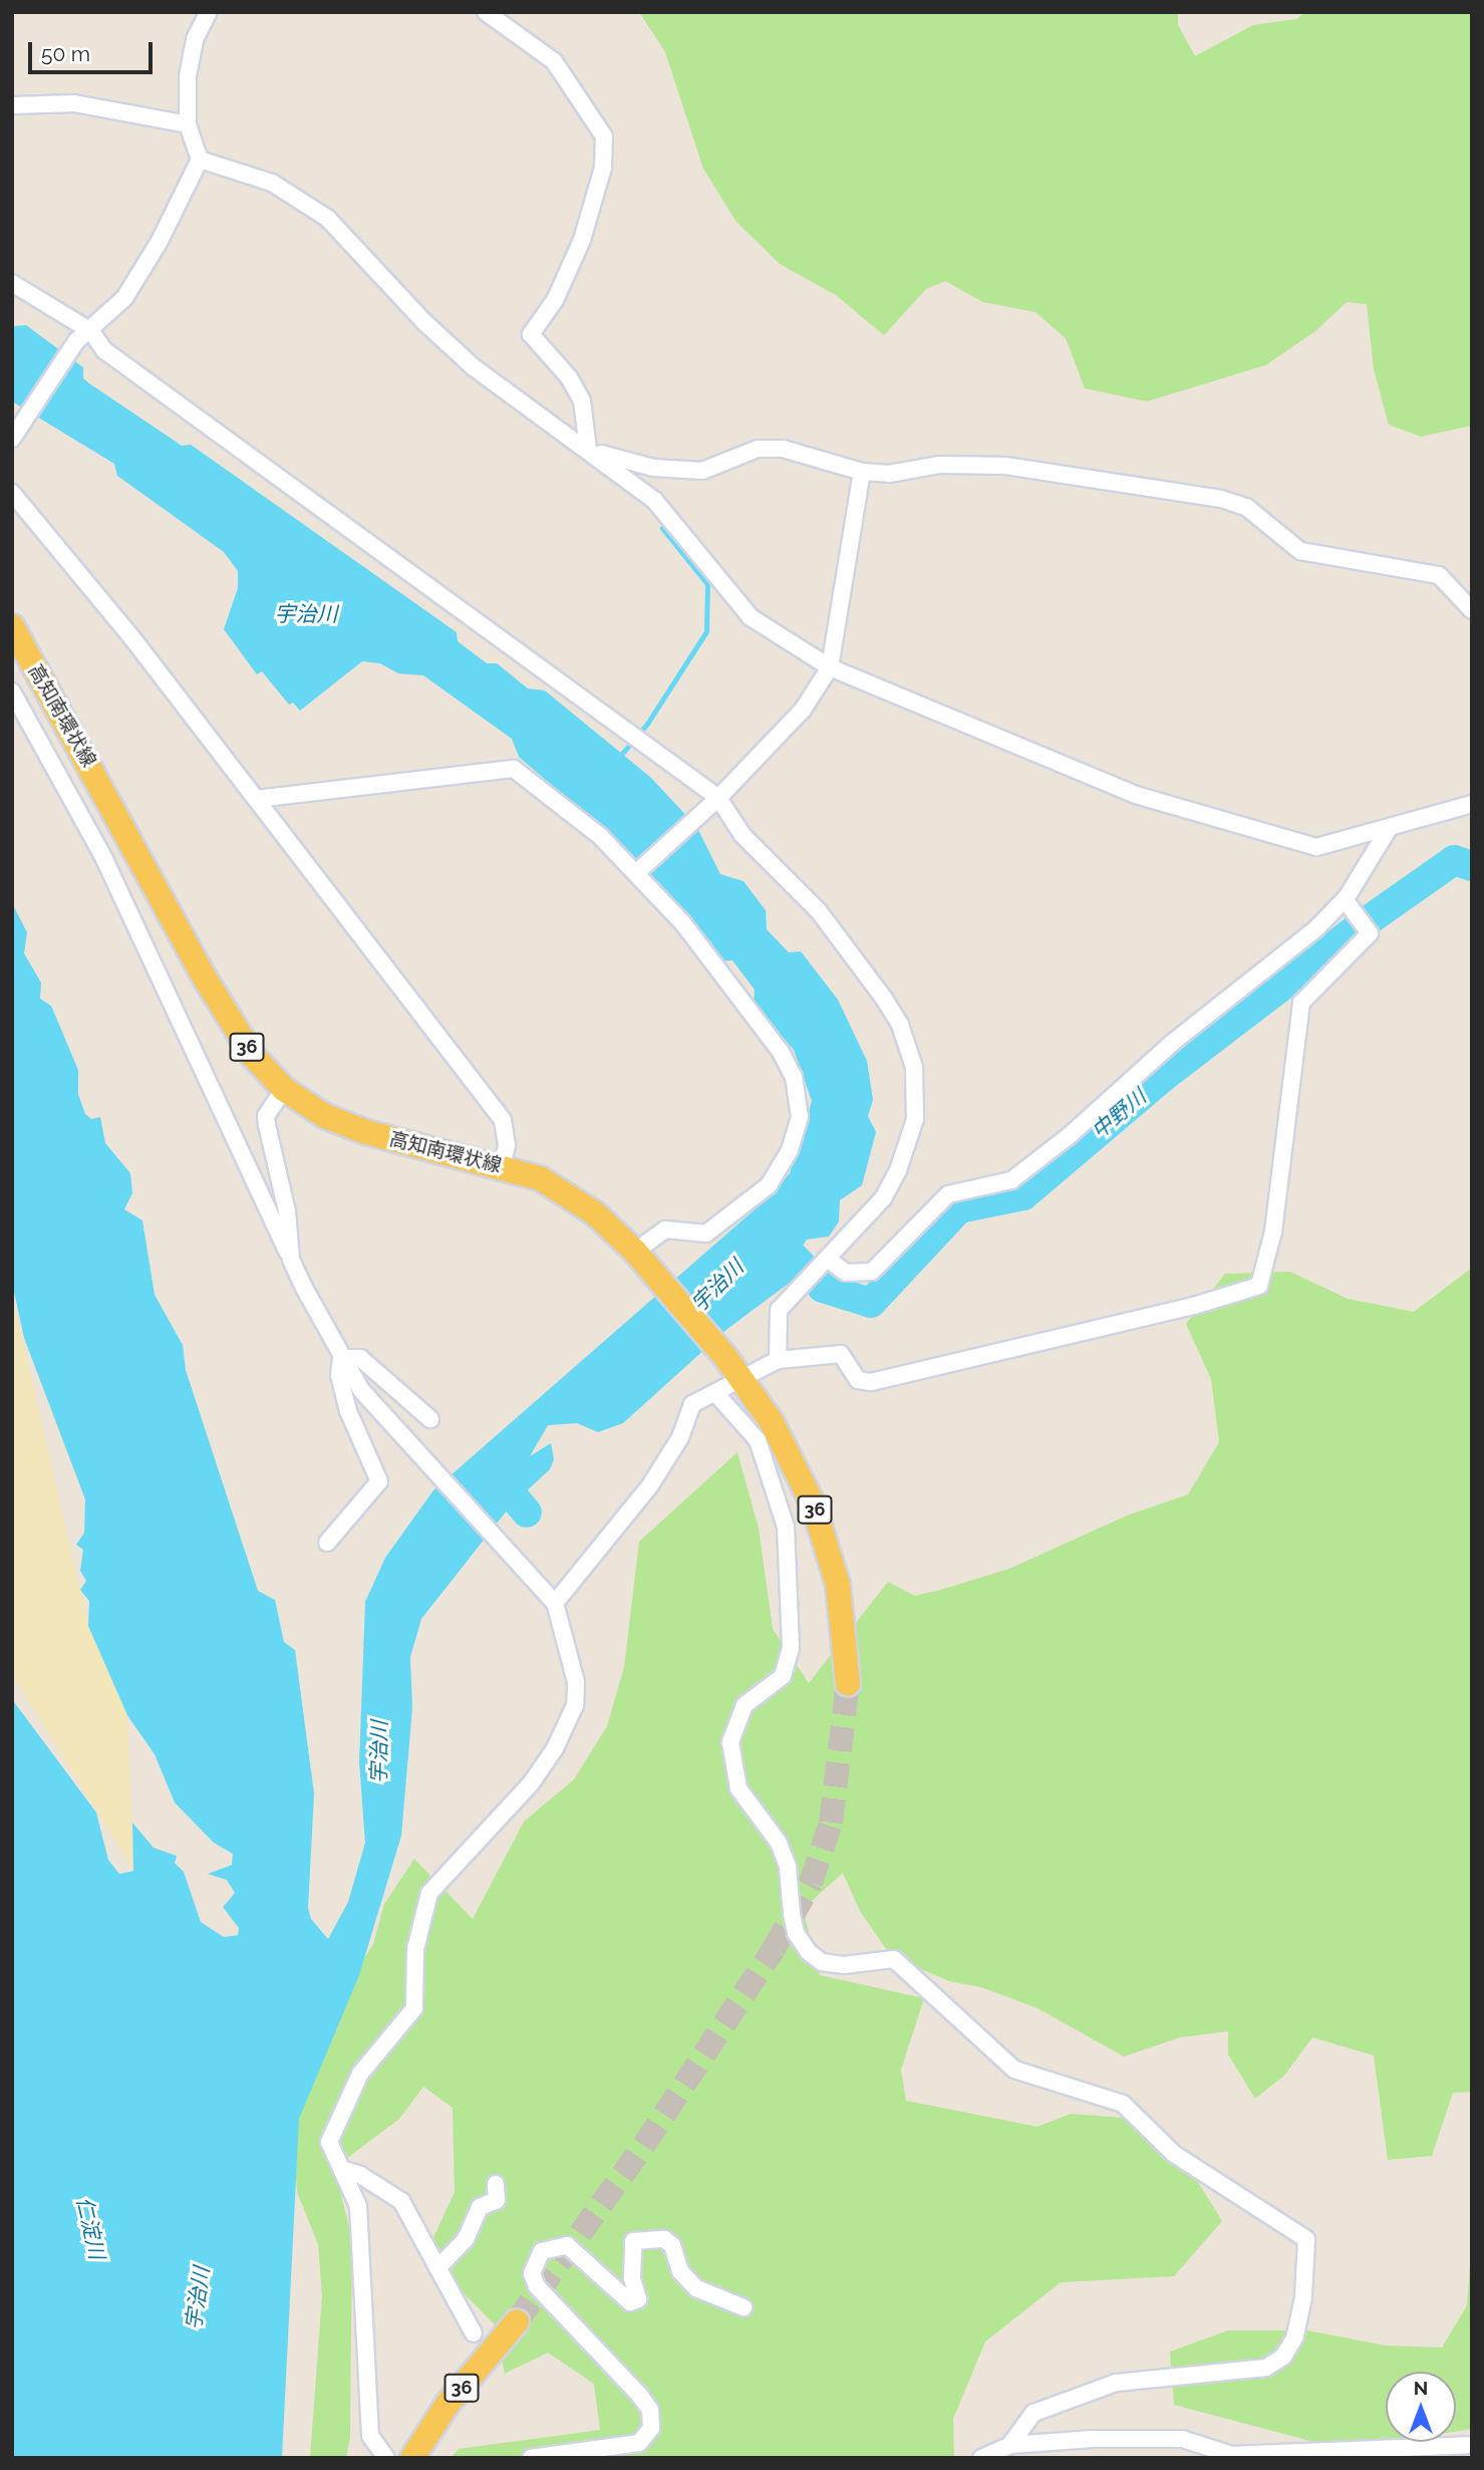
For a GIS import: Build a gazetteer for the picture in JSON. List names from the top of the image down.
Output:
{
  "streets": {
    "main road": ["高知南環状線", "36"]
  },
  "water": ["宇治川", "中野川", "仁淀川"],
  "scale_bar": "50 m",
  "north": "top"
}
